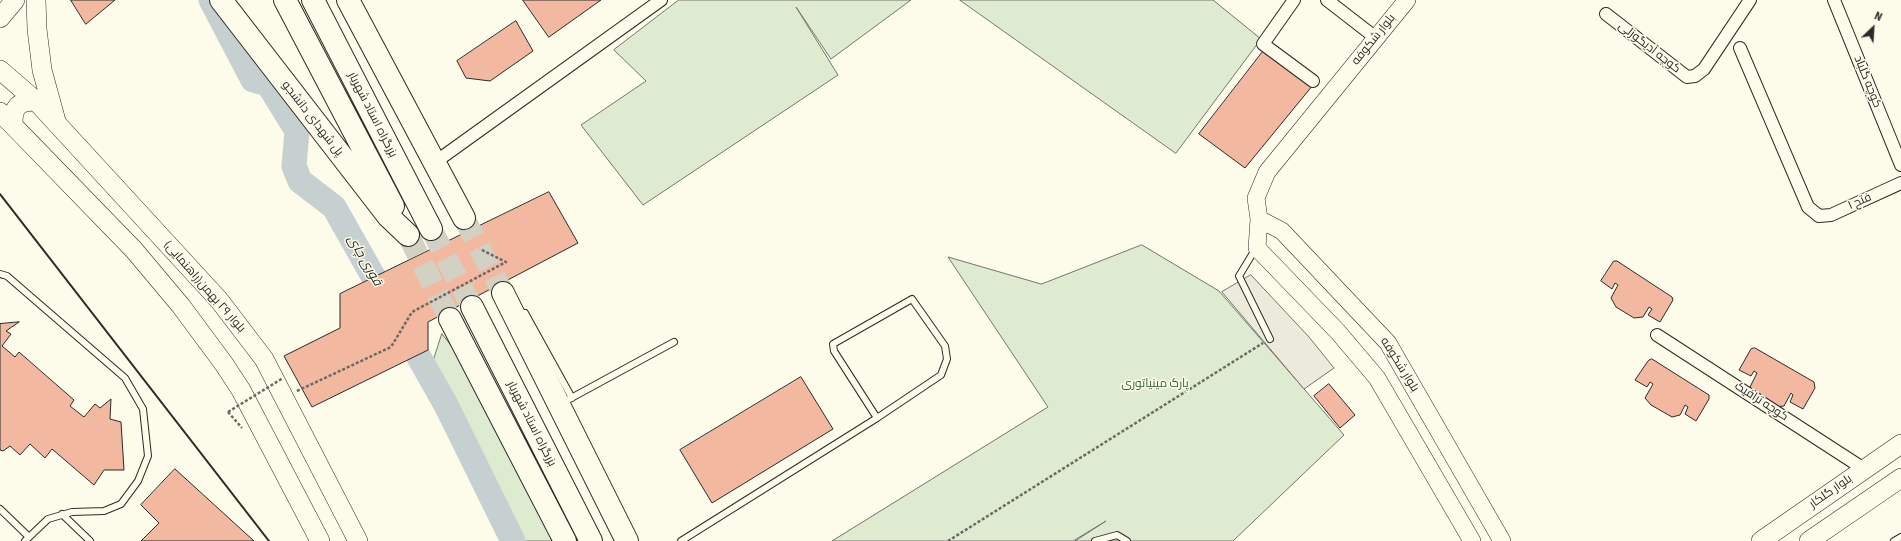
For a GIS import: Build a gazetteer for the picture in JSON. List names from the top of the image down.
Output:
{
  "streets": {
    "highway": ["بزرگراه استاد شهریار", "پل شهدای دانشجو"],
    "main road": ["بلوار شکوفه", "بلوار ٢٩ بهمن(راهنمایی)", "بلوار گلکار"],
    "street": [
      "کوچه آدیگوزلی",
      "کوچه گلباد",
      "فتح ۱",
      "کوچه ترافیک"
    ]
  },
  "crossings": [
    ["کوچه ترافیک", "بلوار گلکار"]
  ],
  "water": ["قوری چای"],
  "parks": ["پارک مینیاتوری"],
  "north": "top right"
}
